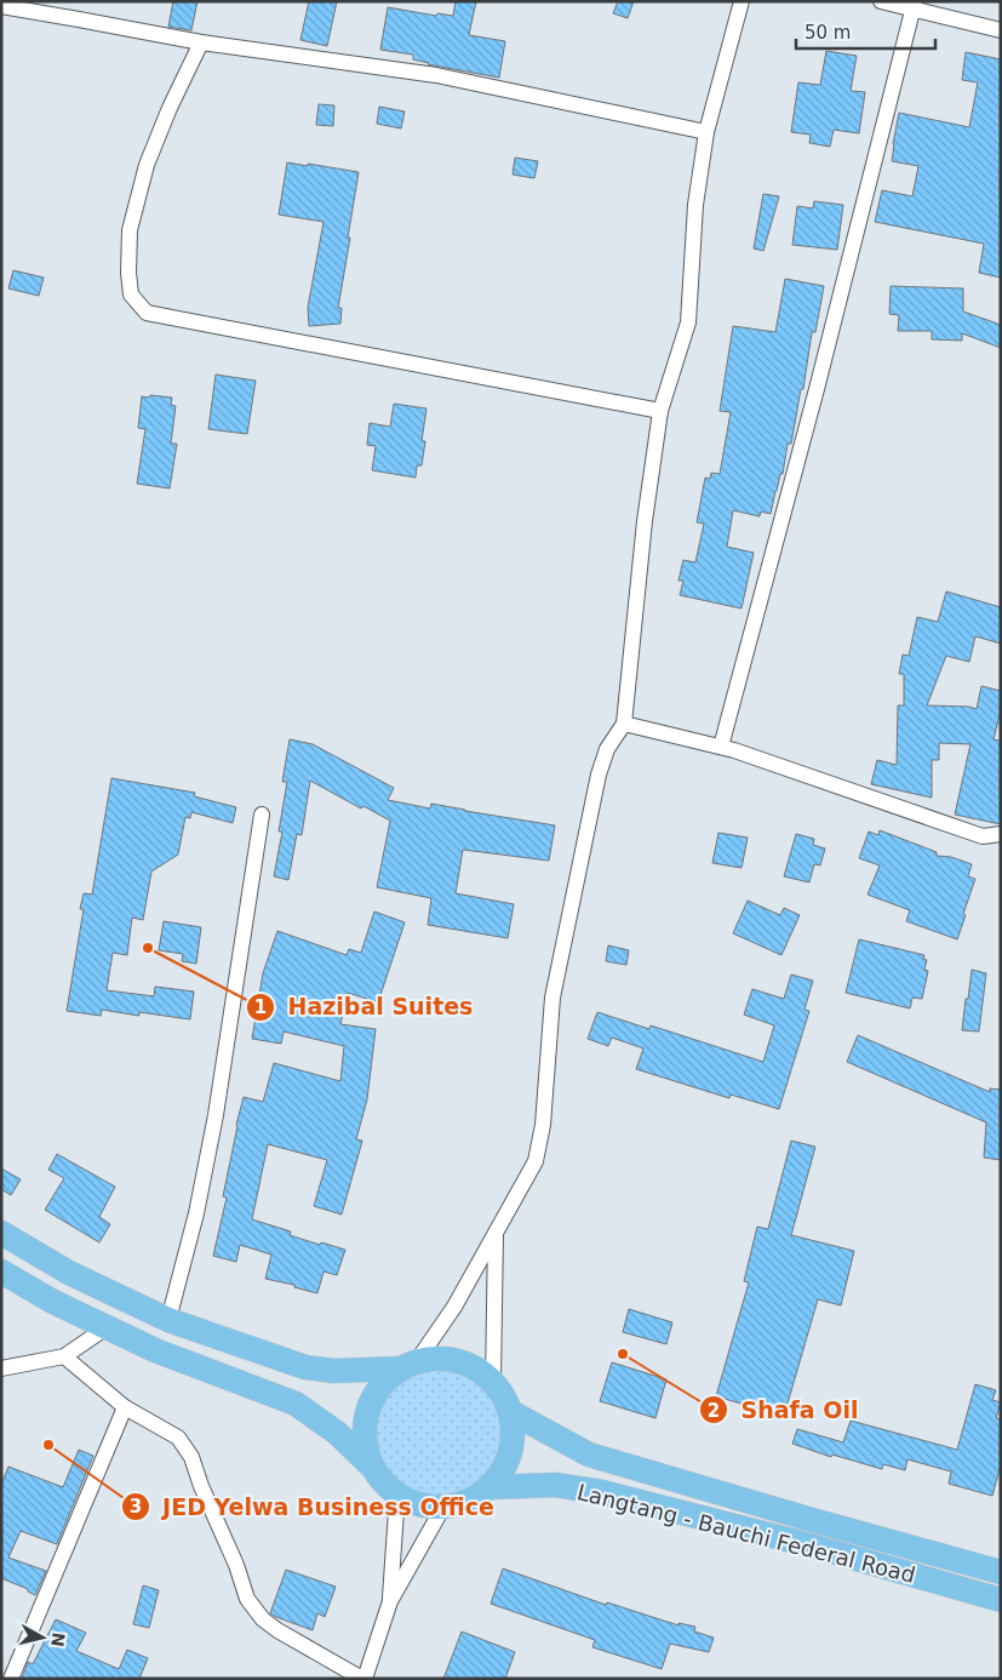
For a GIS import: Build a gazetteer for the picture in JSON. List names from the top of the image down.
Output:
{
  "streets": {
    "main road": ["Langtang - Bauchi Federal Road"]
  },
  "places": ["Hazibal Suites", "Shafa Oil", "JED Yelwa Business Office"],
  "scale_bar": "50 m",
  "north": "right"
}
